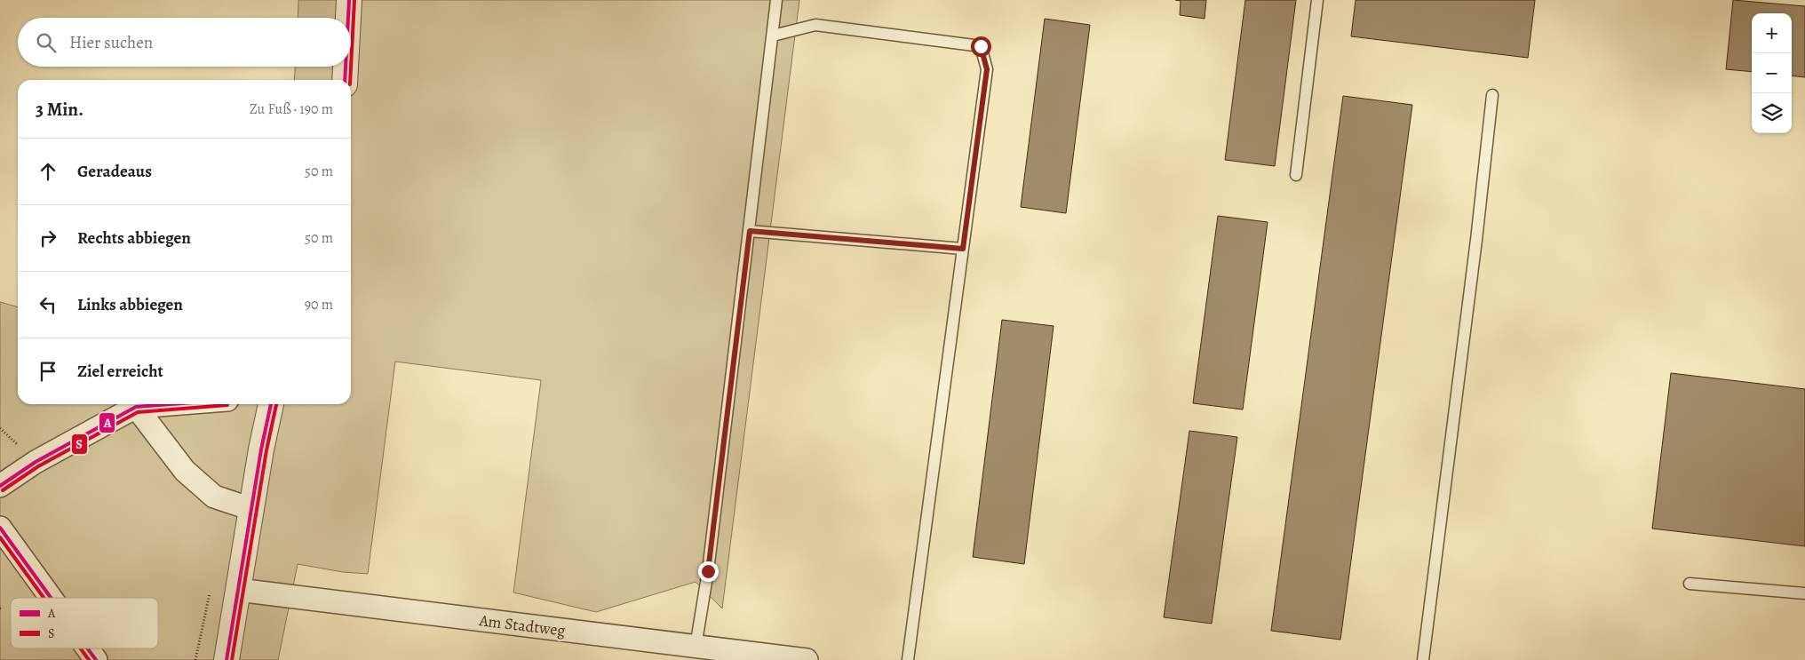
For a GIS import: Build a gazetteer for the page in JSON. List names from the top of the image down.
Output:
{
  "streets": {
    "street": ["Am Stadtweg"]
  },
  "lines": ["transit line A", "transit line S"],
  "legend": ["A", "S"],
  "page": {
    "map_buttons": ["+", "−"],
    "search": "Hier suchen",
    "heading": ["3 Min.", "Zu Fuß · 190 m"],
    "list": [
      ["Geradeaus", "50 m"],
      ["Rechts abbiegen", "50 m"],
      ["Links abbiegen", "90 m"],
      "Ziel erreicht"
    ]
  }
}
